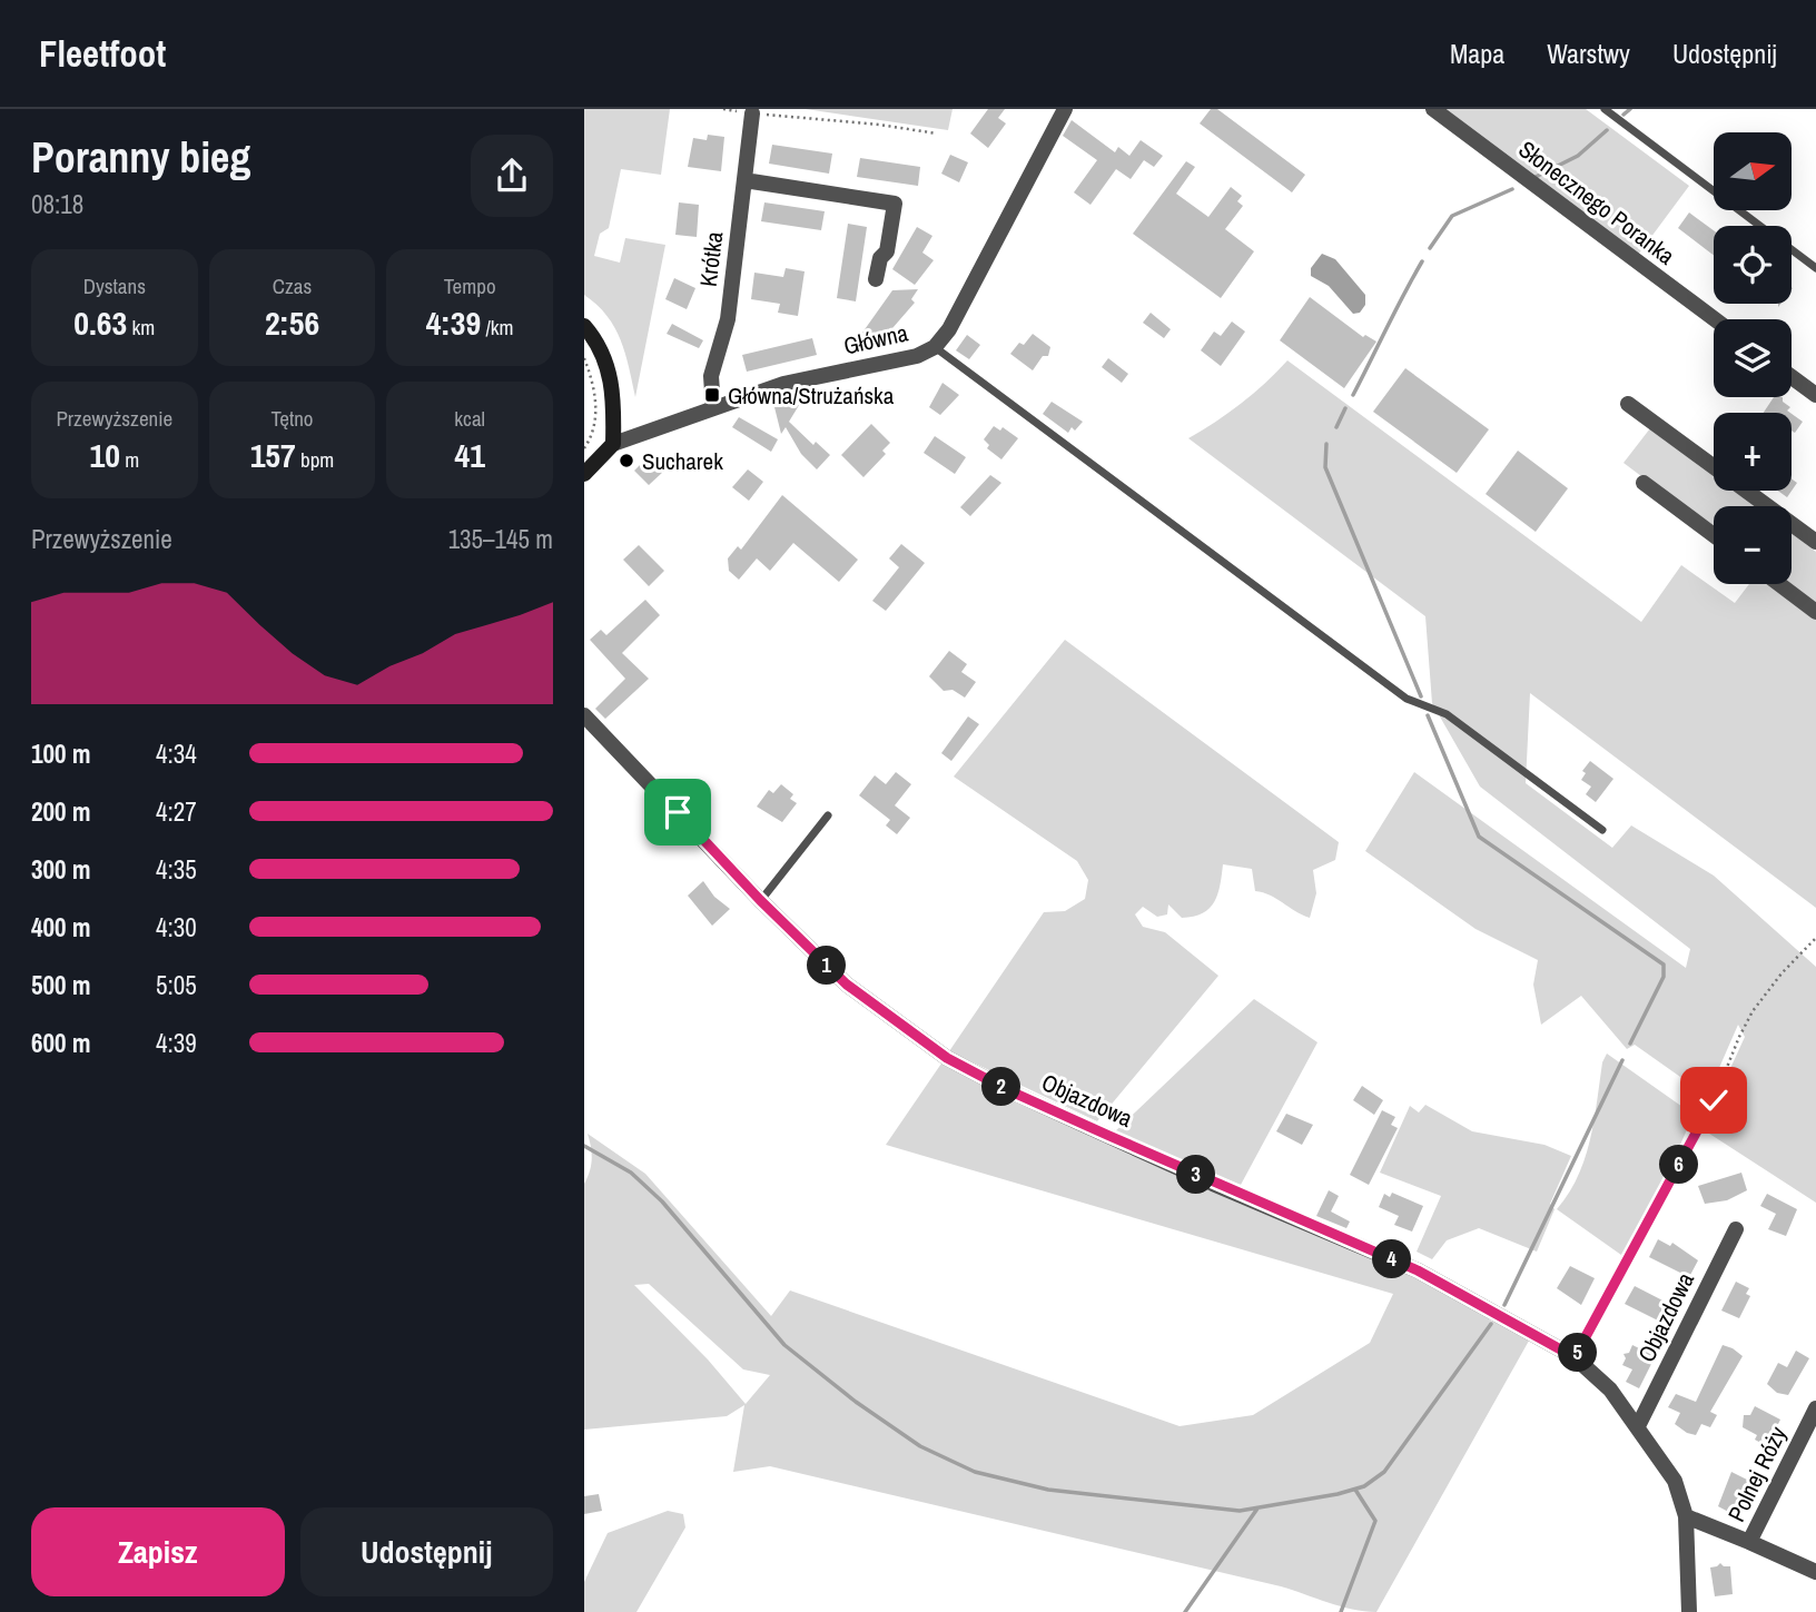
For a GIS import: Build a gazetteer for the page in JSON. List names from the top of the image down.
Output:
{
  "streets": {
    "street": [
      "Słonecznego Poranka",
      "Krótka",
      "Główna",
      "Objazdowa",
      "Polnej Róży"
    ]
  },
  "crossings": [
    ["Krótka", "Główna"],
    ["Objazdowa", "Polnej Róży"]
  ],
  "places": {
    "transit": ["Główna/Strużańska"],
    "other": ["Sucharek"]
  },
  "north": "right",
  "page": {
    "header": "Fleetfoot",
    "nav": ["Mapa", "Warstwy", "Udostępnij"],
    "heading": ["Poranny bieg", "08:18"],
    "map_buttons": ["+", "−"],
    "stats": [
      ["Dystans", "0.63 km"],
      ["Czas", "2:56"],
      ["Tempo", "4:39 /km"],
      ["Przewyższenie", "10 m"],
      ["Tętno", "157 bpm"],
      ["kcal", "41"]
    ],
    "chart": ["Przewyższenie", "135–145 m"],
    "list": [
      {
        "name": "100 m",
        "note": "4:34"
      },
      {
        "name": "200 m",
        "note": "4:27"
      },
      {
        "name": "300 m",
        "note": "4:35"
      },
      {
        "name": "400 m",
        "note": "4:30"
      },
      {
        "name": "500 m",
        "note": "5:05"
      },
      {
        "name": "600 m",
        "note": "4:39"
      }
    ],
    "pins": [
      "1",
      "2",
      "6",
      "3",
      "4",
      "5"
    ],
    "buttons": ["Zapisz", "Udostępnij"]
  }
}
